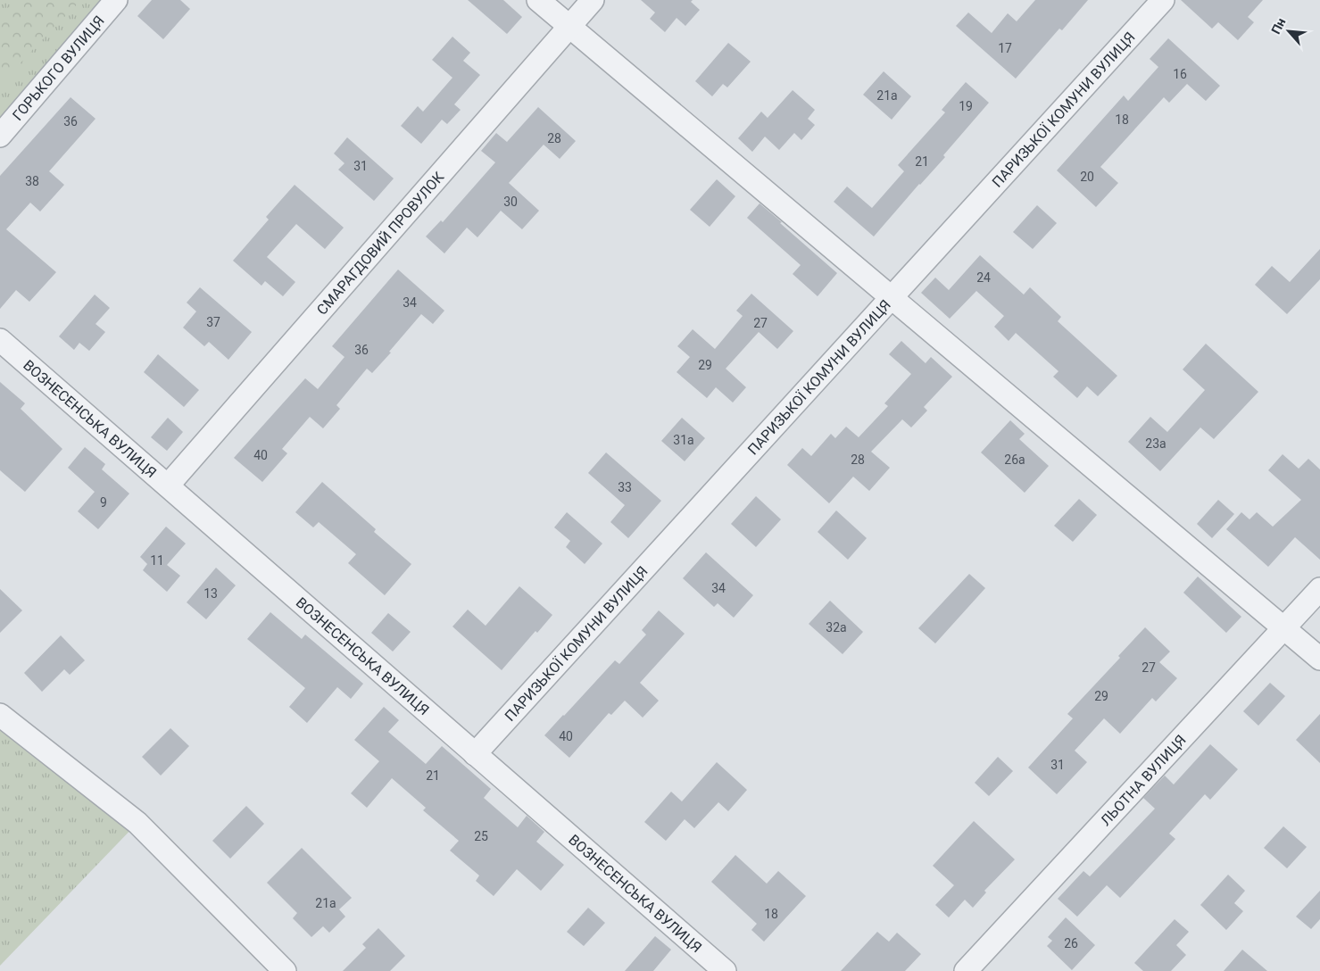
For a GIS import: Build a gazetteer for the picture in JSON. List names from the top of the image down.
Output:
{
  "streets": {
    "street": [
      "ГОРЬКОГО ВУЛИЦЯ",
      "ПАРИЗЬКОЇ КОМУНИ ВУЛИЦЯ",
      "СМАРАГДОВИЙ ПРОВУЛОК",
      "ВОЗНЕСЕНСЬКА ВУЛИЦЯ",
      "ЛЬОТНА ВУЛИЦЯ"
    ]
  },
  "crossings": [
    ["ПАРИЗЬКОЇ КОМУНИ ВУЛИЦЯ", "ВОЗНЕСЕНСЬКА ВУЛИЦЯ"],
    ["СМАРАГДОВИЙ ПРОВУЛОК", "ВОЗНЕСЕНСЬКА ВУЛИЦЯ"]
  ],
  "house_numbers": [
    "17",
    "16",
    "21а",
    "19",
    "18",
    "36",
    "28",
    "21",
    "31",
    "20",
    "38",
    "30",
    "24",
    "34",
    "37",
    "27",
    "36",
    "29",
    "31а",
    "23а",
    "40",
    "28",
    "26а",
    "33",
    "9",
    "11",
    "34",
    "13",
    "32а",
    "27",
    "29",
    "40",
    "31",
    "21",
    "25",
    "21а",
    "18",
    "26"
  ],
  "north": "top left"
}
